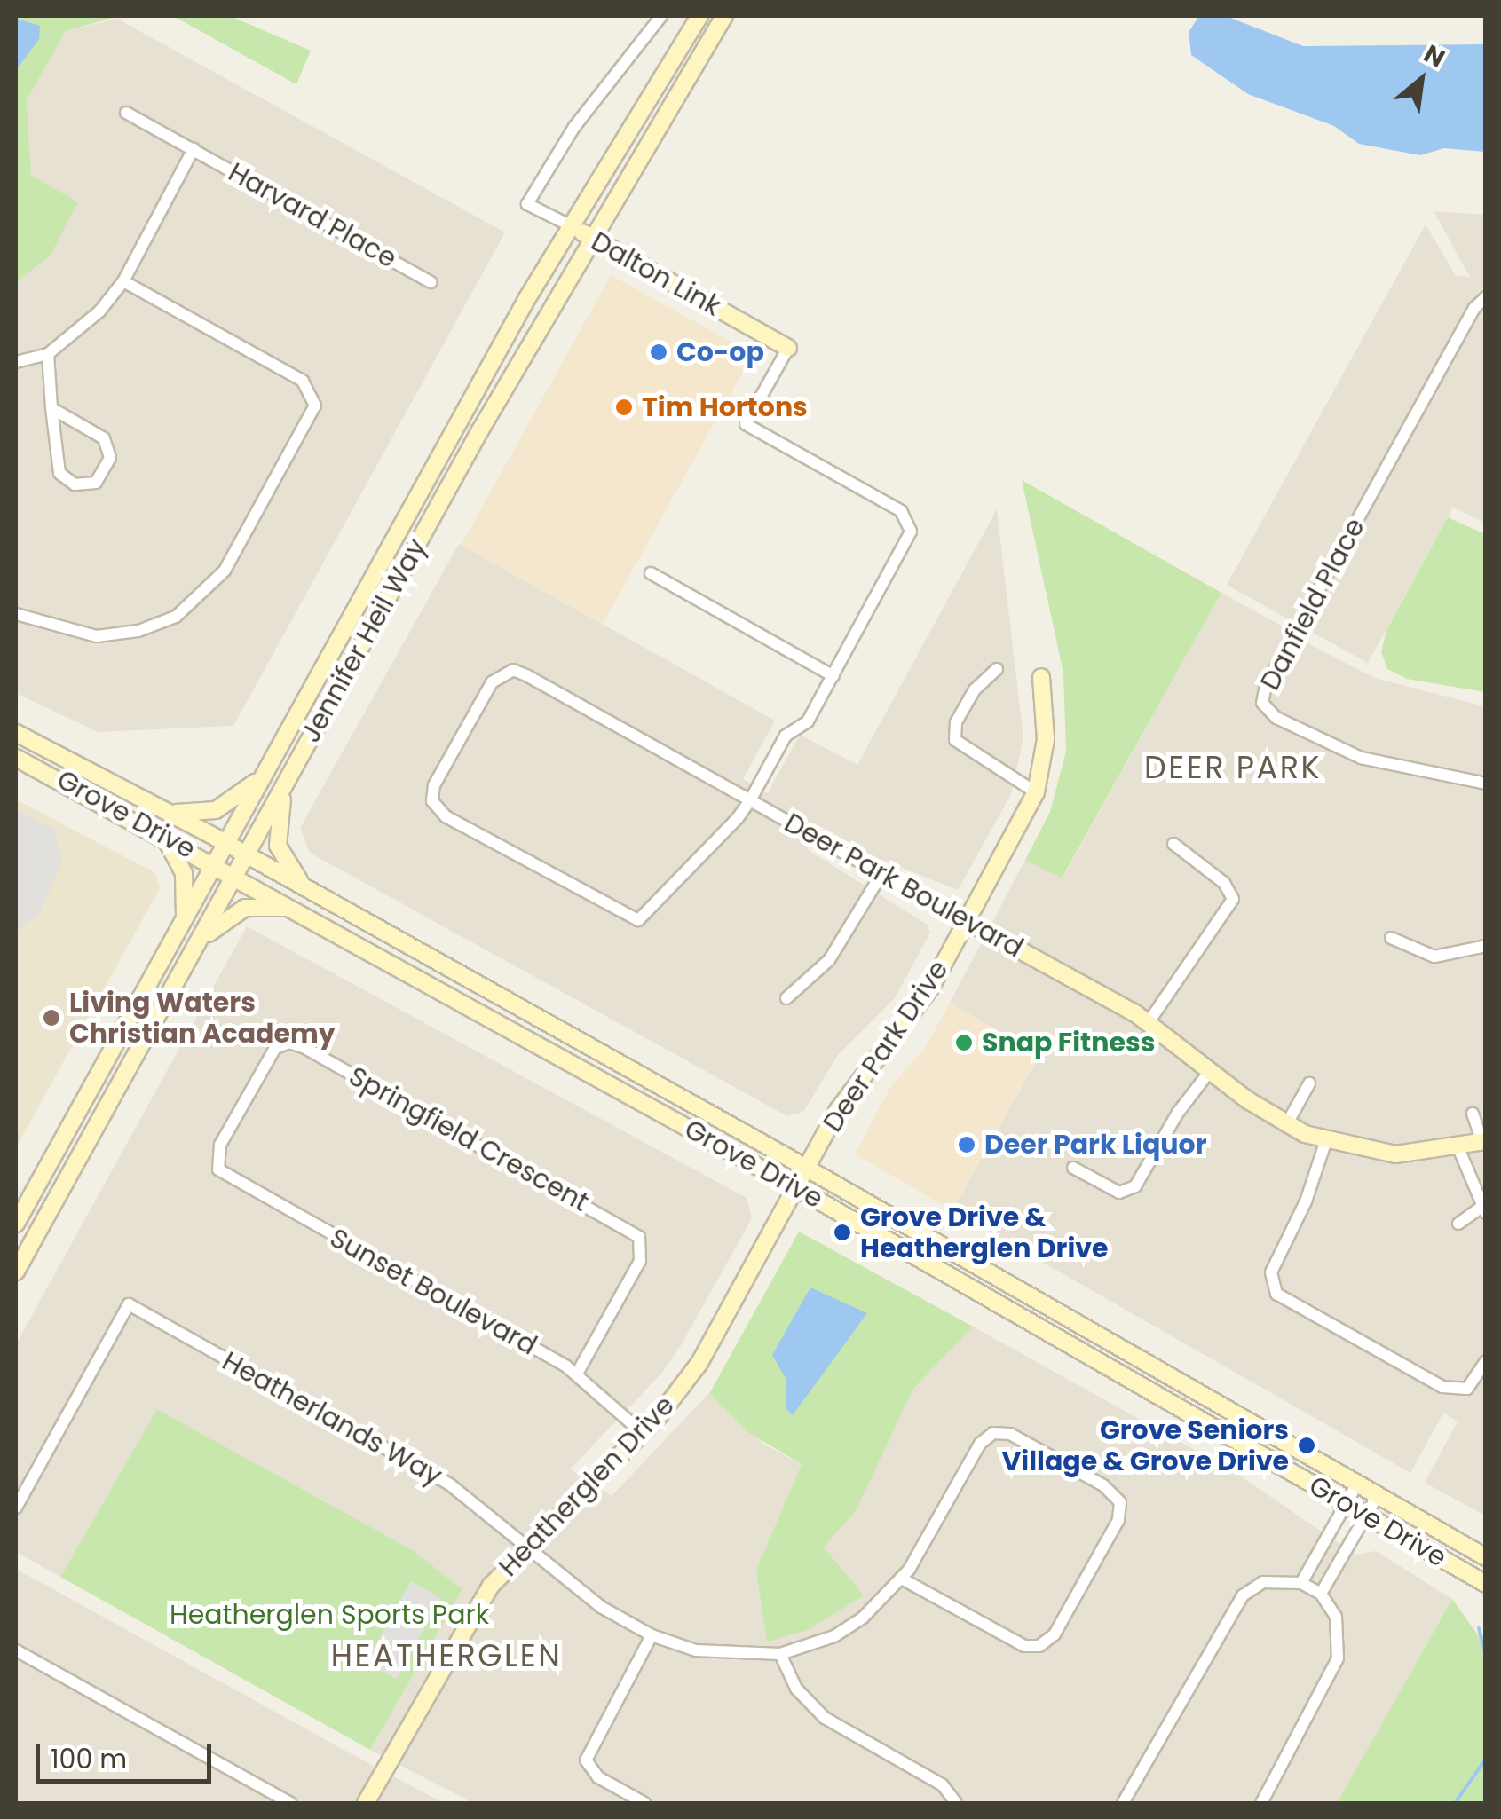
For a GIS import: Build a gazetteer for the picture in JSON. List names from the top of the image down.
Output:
{
  "streets": {
    "main road": [
      "Dalton Link",
      "Jennifer Heil Way",
      "Grove Drive",
      "Deer Park Boulevard",
      "Deer Park Drive",
      "Heatherglen Drive"
    ],
    "street": [
      "Harvard Place",
      "Danfield Place",
      "Springfield Crescent",
      "Sunset Boulevard",
      "Heatherlands Way"
    ]
  },
  "crossings": [
    ["Dalton Link", "Jennifer Heil Way"],
    ["Jennifer Heil Way", "Grove Drive"],
    ["Grove Drive", "Deer Park Drive"],
    ["Grove Drive", "Heatherglen Drive"],
    ["Deer Park Boulevard", "Deer Park Drive"],
    ["Deer Park Drive", "Heatherglen Drive"],
    ["Springfield Crescent", "Sunset Boulevard"],
    ["Sunset Boulevard", "Heatherglen Drive"],
    ["Heatherlands Way", "Heatherglen Drive"]
  ],
  "districts": ["DEER PARK", "HEATHERGLEN"],
  "parks": ["Heatherglen Sports Park"],
  "places": [
    "Co-op",
    "Tim Hortons",
    "Living Waters Christian Academy",
    "Snap Fitness",
    "Deer Park Liquor",
    "Grove Drive & Heatherglen Drive",
    "Grove Seniors Village & Grove Drive"
  ],
  "scale_bar": "100 m",
  "north": "top right"
}
